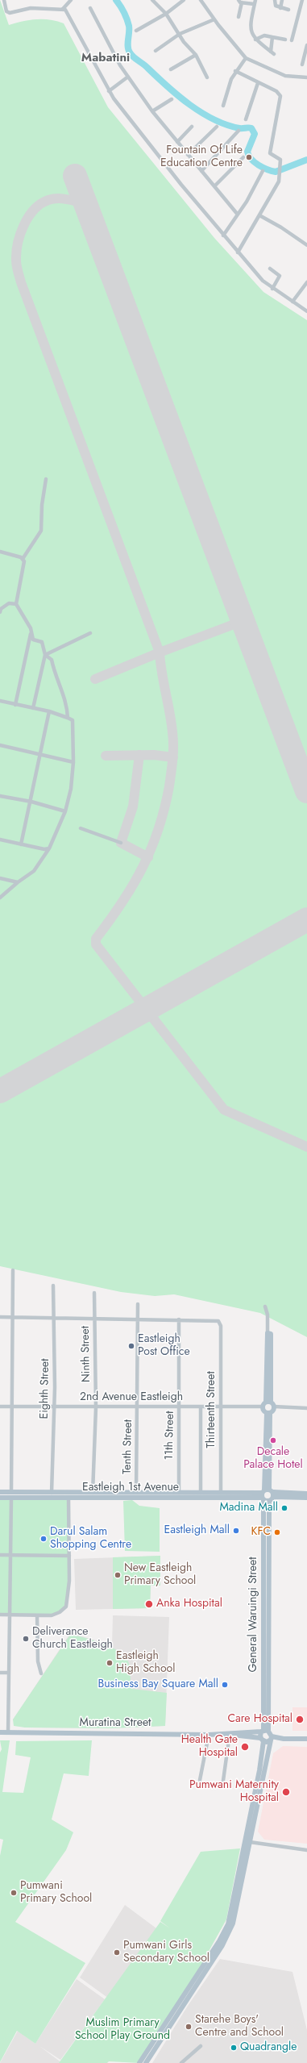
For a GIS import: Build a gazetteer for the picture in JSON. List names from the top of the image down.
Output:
{
  "streets": {
    "main road": ["Eastleigh 1st Avenue", "General Waruingi Street", "Muratina Street"],
    "street": [
      "Ninth Street",
      "Eighth Street",
      "2nd Avenue Eastleigh",
      "Thirteenth Street",
      "11th Street",
      "Tenth Street"
    ]
  },
  "crossings": [
    ["Ninth Street", "2nd Avenue Eastleigh"],
    ["Ninth Street", "Eastleigh 1st Avenue"],
    ["Eighth Street", "2nd Avenue Eastleigh"],
    ["Eighth Street", "Eastleigh 1st Avenue"],
    ["2nd Avenue Eastleigh", "Thirteenth Street"],
    ["2nd Avenue Eastleigh", "11th Street"],
    ["2nd Avenue Eastleigh", "Tenth Street"],
    ["Thirteenth Street", "11th Street"],
    ["Thirteenth Street", "Eastleigh 1st Avenue"],
    ["11th Street", "Eastleigh 1st Avenue"],
    ["Tenth Street", "Eastleigh 1st Avenue"],
    ["Eastleigh 1st Avenue", "General Waruingi Street"],
    ["General Waruingi Street", "Muratina Street"]
  ],
  "districts": ["Mabatini"],
  "parks": ["Muslim Primary School Play Ground"],
  "places": [
    "Fountain Of Life Education Centre",
    "Eastleigh Post Office",
    "Decale Palace Hotel",
    "Madina Mall",
    "Eastleigh Mall",
    "KFC",
    "Darul Salam Shopping Centre",
    "New Eastleigh Primary School",
    "Anka Hospital",
    "Deliverance Church Eastleigh",
    "Eastleigh High School",
    "Business Bay Square Mall",
    "Care Hospital",
    "Health Gate Hospital",
    "Pumwani Maternity Hospital",
    "Pumwani Primary School",
    "Pumwani Girls Secondary School",
    "Starehe Boys' Centre and School",
    "Quadrangle"
  ]
}
